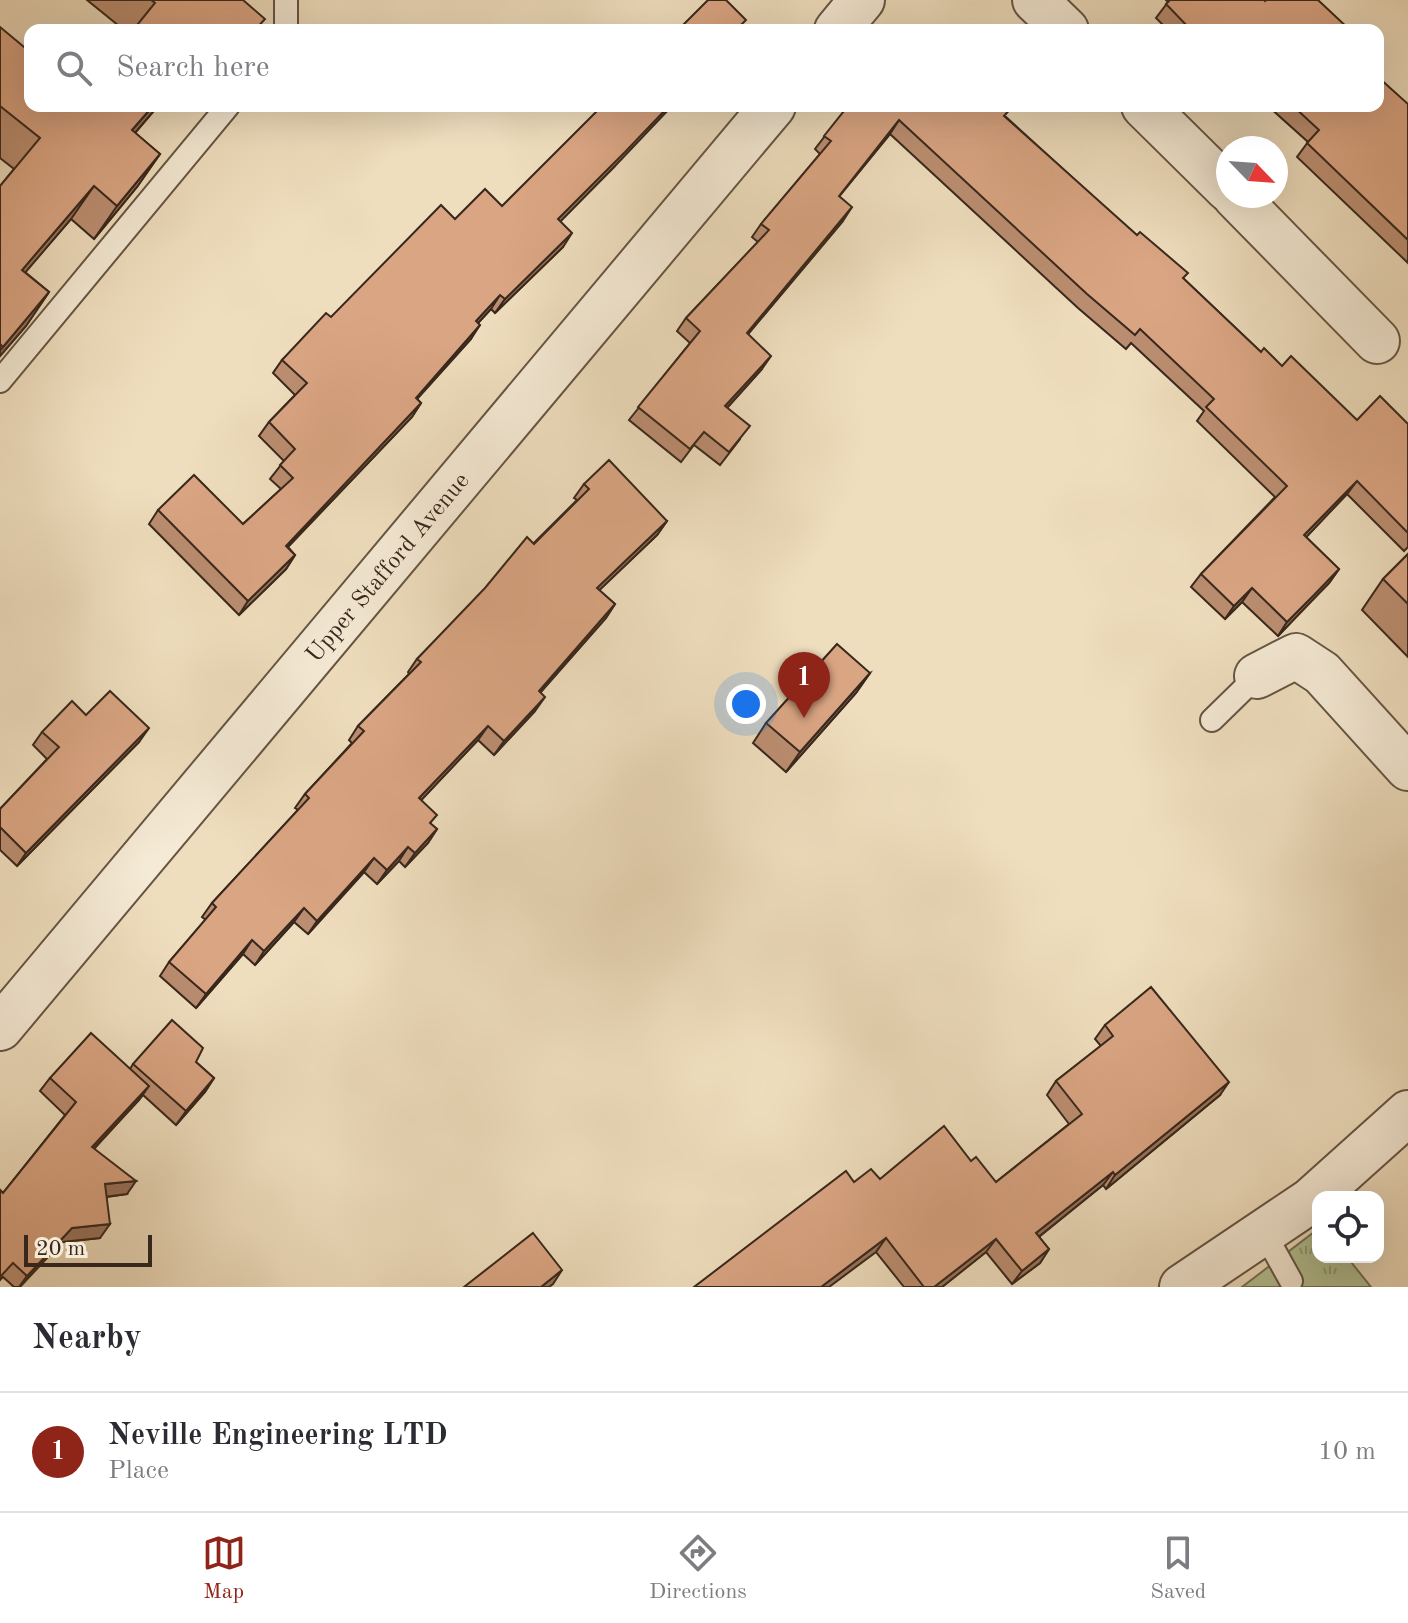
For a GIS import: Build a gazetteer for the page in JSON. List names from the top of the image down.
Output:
{
  "streets": {
    "street": ["Upper Stafford Avenue"]
  },
  "scale_bar": "20 m",
  "north": "bottom right",
  "page": {
    "search": "Search here",
    "pins": "1",
    "scale": "20 m",
    "heading": "Nearby",
    "list": [
      {
        "mark": "1",
        "name": "Neville Engineering LTD",
        "note": "Place",
        "value": "10 m"
      }
    ],
    "nav": ["Map", "Directions", "Saved"]
  }
}
